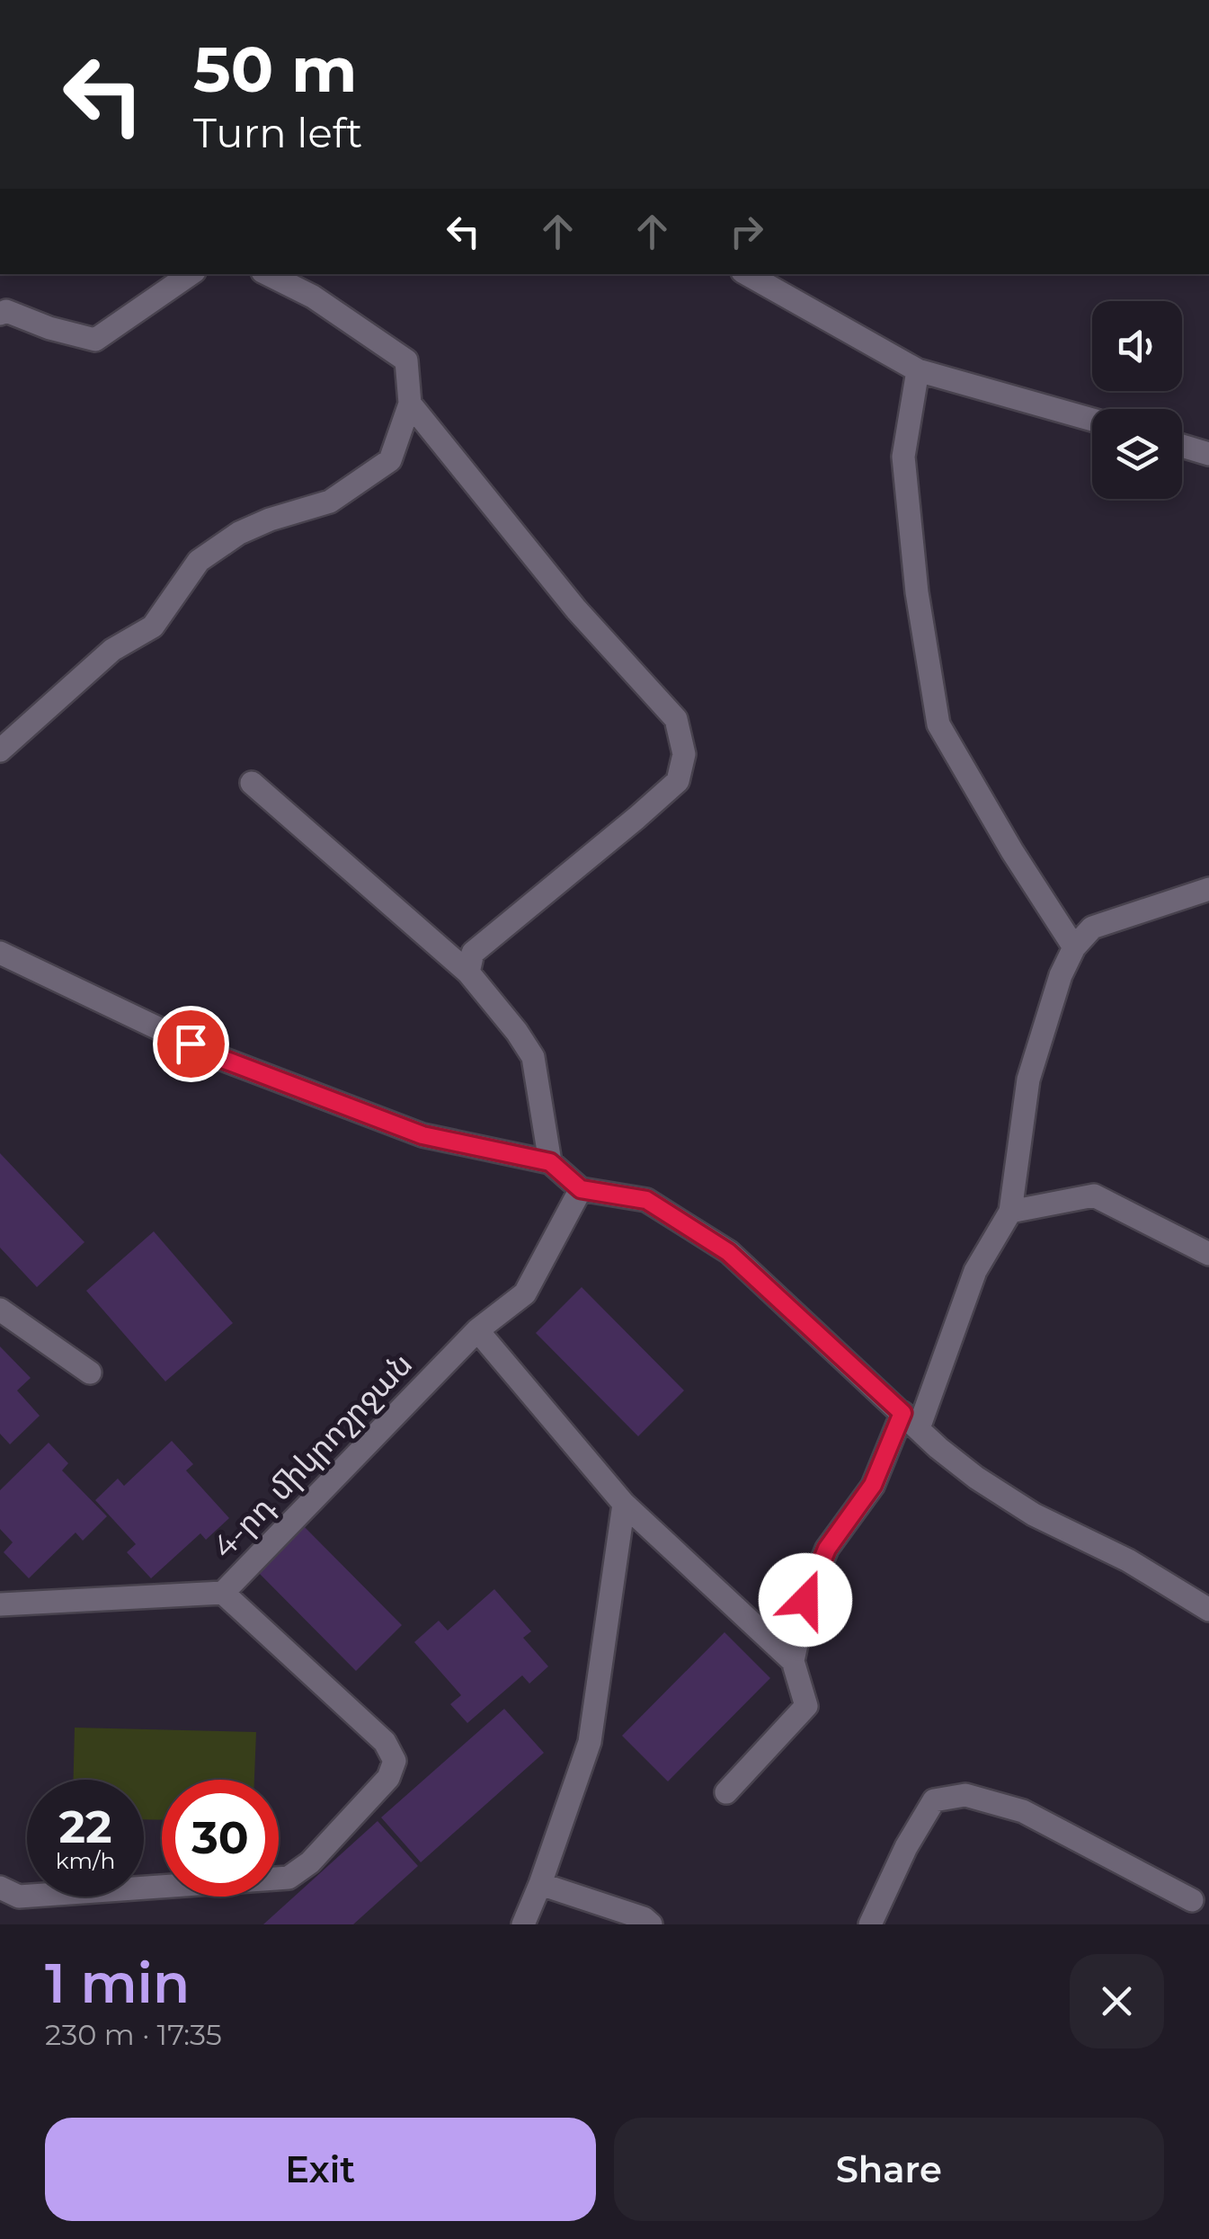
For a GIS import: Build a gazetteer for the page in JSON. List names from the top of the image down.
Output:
{
  "streets": {
    "street": ["4-րդ միկրոշրջան"]
  },
  "page": {
    "turn": ["50 m", "Turn left"],
    "speed": "22 km/h",
    "limit": "30",
    "heading": ["1 min", "230 m · 17:35"],
    "buttons": ["Exit", "Share"]
  }
}
